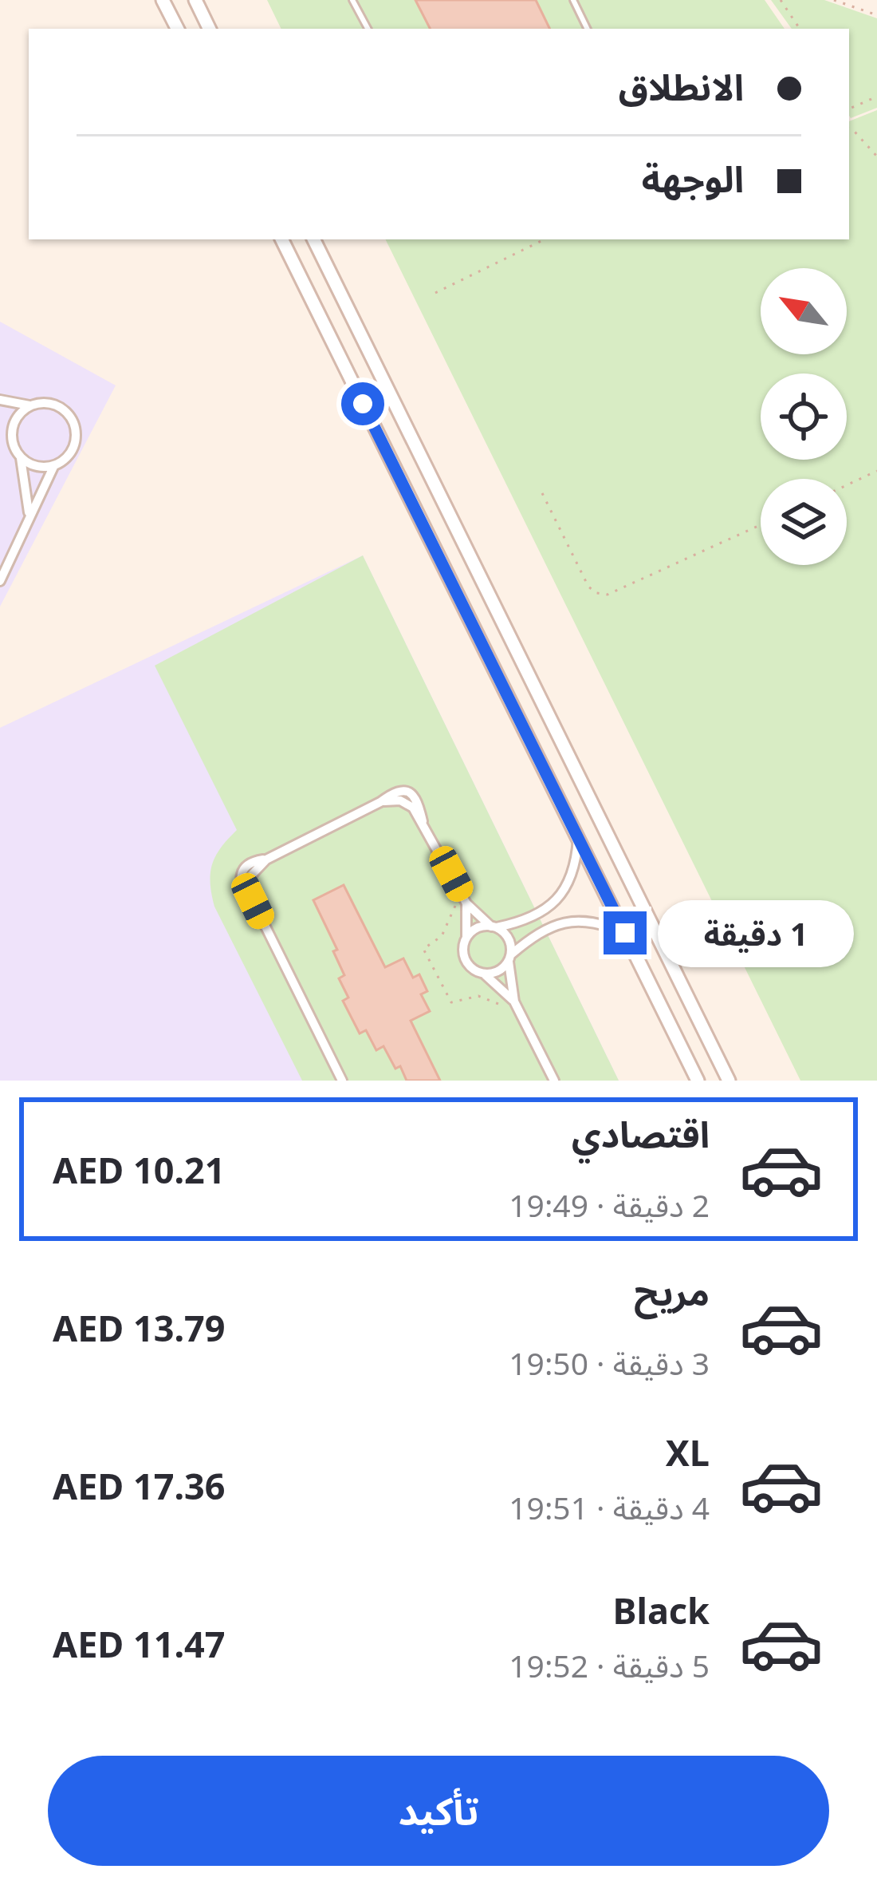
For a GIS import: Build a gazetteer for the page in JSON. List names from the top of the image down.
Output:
{
  "north": "top left",
  "page": {
    "banner": ["الانطلاق", "الوجهة"],
    "bubble": "1 دقيقة",
    "list": [
      {
        "name": "اقتصادي",
        "note": "2 دقيقة · 19:49",
        "value": "AED 10.21"
      },
      {
        "name": "مريح",
        "note": "3 دقيقة · 19:50",
        "value": "AED 13.79"
      },
      {
        "name": "XL",
        "note": "4 دقيقة · 19:51",
        "value": "AED 17.36"
      },
      {
        "name": "Black",
        "note": "5 دقيقة · 19:52",
        "value": "AED 11.47"
      }
    ],
    "buttons": "تأكيد"
  }
}
